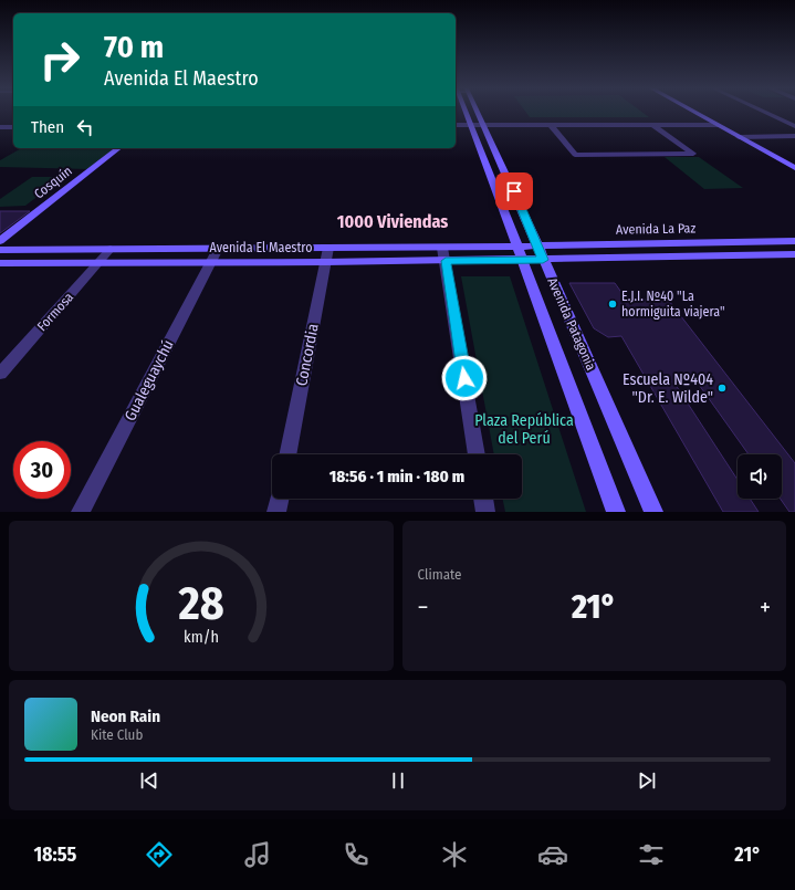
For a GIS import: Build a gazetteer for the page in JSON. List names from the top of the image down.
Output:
{
  "streets": {
    "main road": [
      "Cosquín",
      "Avenida La Paz",
      "Avenida El Maestro",
      "Avenida Patagonia"
    ],
    "street": ["Formosa", "Concordia", "Gualeguaychú"]
  },
  "crossings": [
    ["Avenida La Paz", "Avenida El Maestro"],
    ["Avenida La Paz", "Avenida Patagonia"],
    ["Avenida El Maestro", "Formosa"],
    ["Avenida El Maestro", "Avenida Patagonia"],
    ["Avenida El Maestro", "Concordia"],
    ["Avenida El Maestro", "Gualeguaychú"]
  ],
  "districts": ["1000 Viviendas"],
  "parks": ["Plaza República del Perú"],
  "places": ["E.J.I. Nº40 \"La hormiguita viajera\"", "Escuela Nº404 \"Dr. E. Wilde\""],
  "page": {
    "turn": ["70 m", "Avenida El Maestro"],
    "then": "Then",
    "limit": "30",
    "trip": "18:56 · 1 min · 180 m",
    "tile": "Climate",
    "heat": ["−", "21°", "+"],
    "song": ["Neon Rain", "Kite Club"],
    "tabs": ["18:55", "21°"],
    "gauge": ["28", "km/h"]
  }
}
